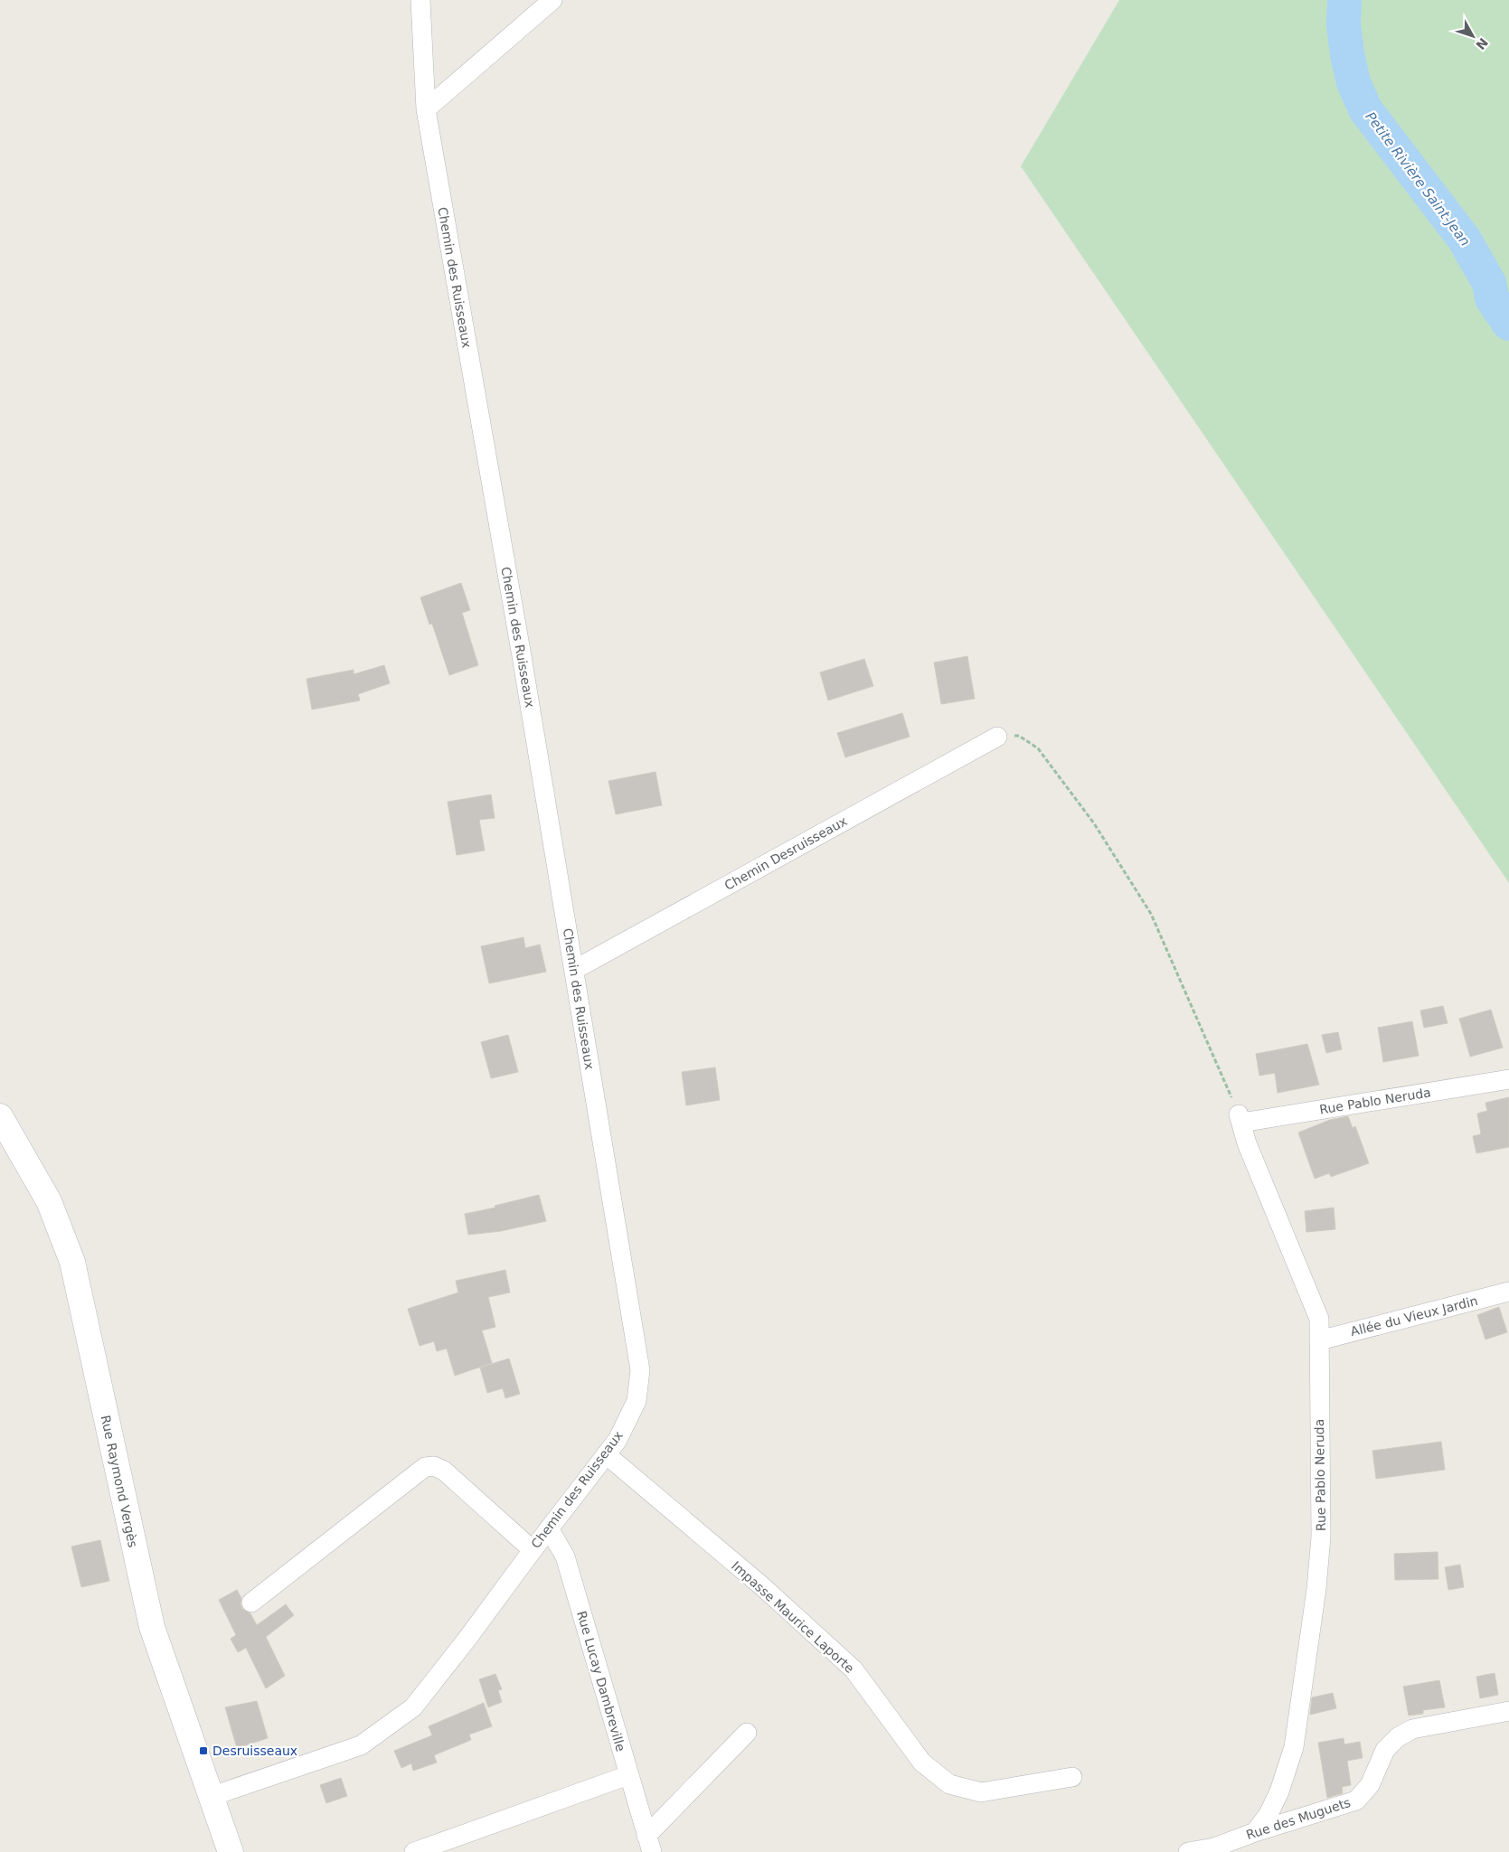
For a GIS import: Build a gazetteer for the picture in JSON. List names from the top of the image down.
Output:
{
  "streets": {
    "main road": ["Rue Raymond Vergès"],
    "street": [
      "Chemin des Ruisseaux",
      "Chemin Desruisseaux",
      "Rue Pablo Neruda",
      "Allée du Vieux Jardin",
      "Impasse Maurice Laporte",
      "Rue Lucay Dambreville",
      "Rue des Muguets"
    ]
  },
  "crossings": [
    ["Chemin des Ruisseaux", "Chemin Desruisseaux"],
    ["Chemin des Ruisseaux", "Rue Raymond Vergès"],
    ["Chemin des Ruisseaux", "Impasse Maurice Laporte"],
    ["Chemin des Ruisseaux", "Rue Lucay Dambreville"],
    ["Rue Pablo Neruda", "Allée du Vieux Jardin"],
    ["Rue Pablo Neruda", "Rue des Muguets"]
  ],
  "water": ["Petite Rivière Saint-Jean"],
  "places": {
    "transit": ["Desruisseaux"]
  },
  "north": "bottom right"
}
